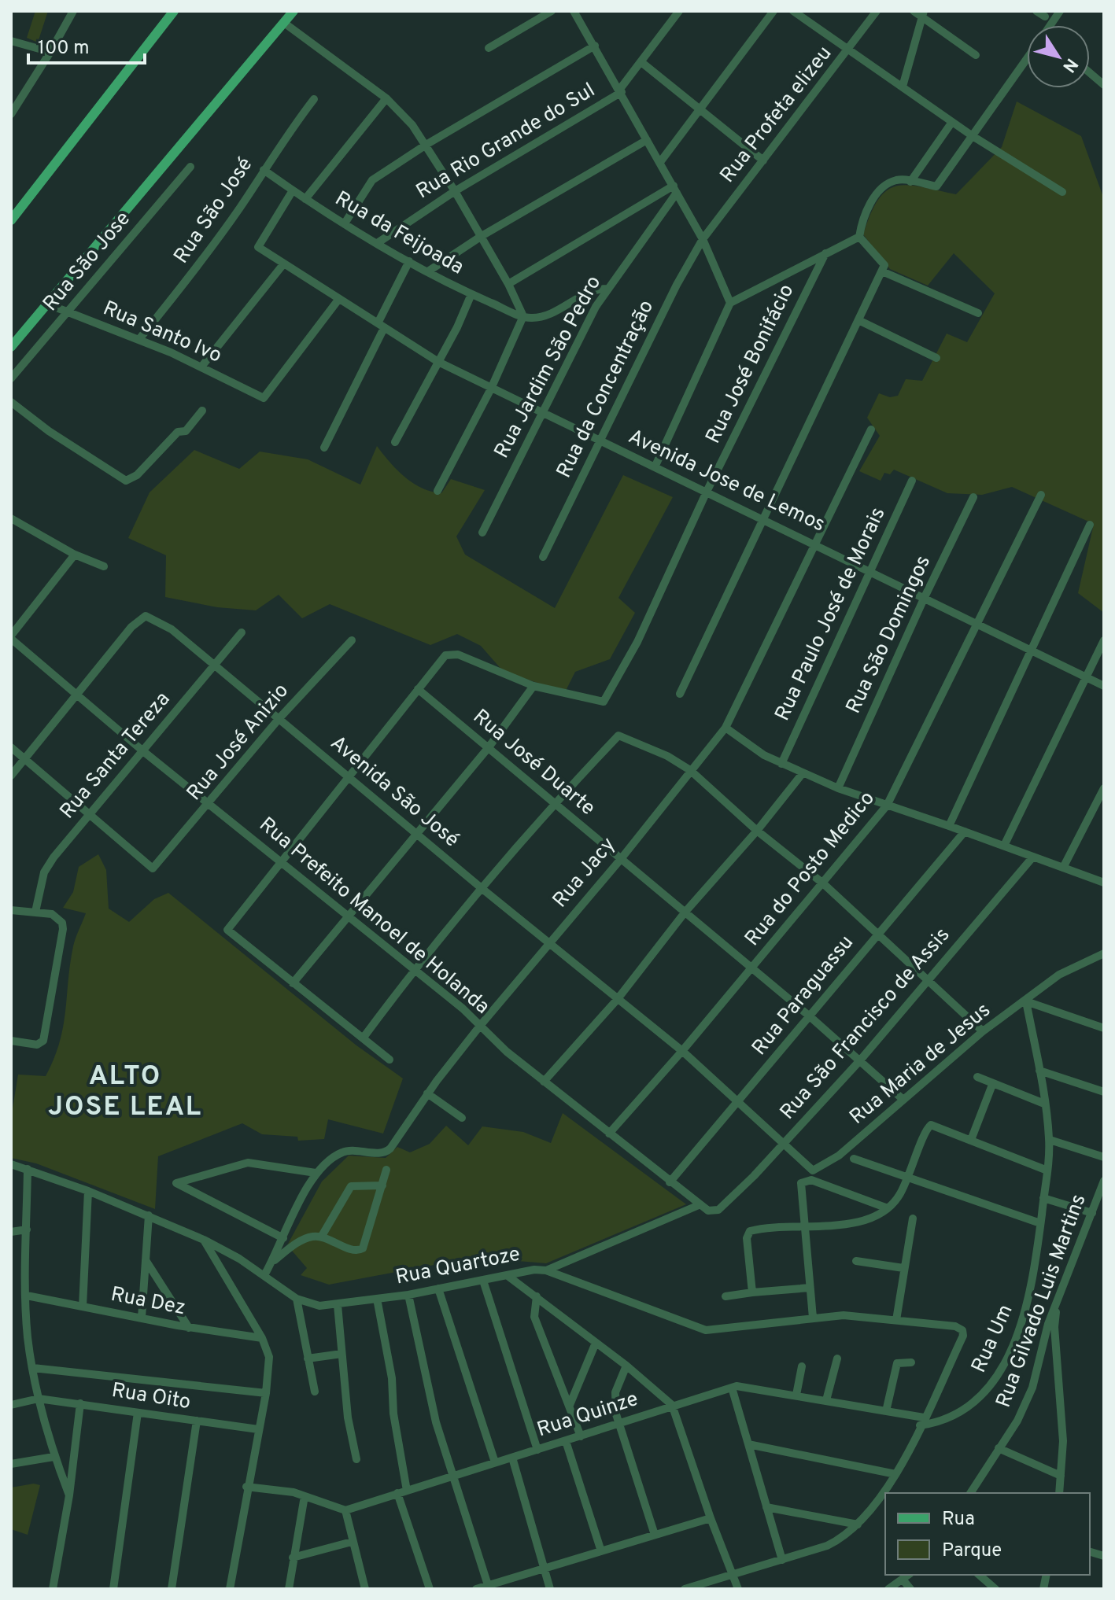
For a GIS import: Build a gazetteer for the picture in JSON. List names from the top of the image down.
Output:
{
  "streets": {
    "street": [
      "Rua Profeta elizeu",
      "Rua Rio Grande do Sul",
      "Rua São José",
      "Rua da Feijoada",
      "Rua São Jose",
      "Rua Santo Ivo",
      "Rua José Bonifácio",
      "Rua Jardim São Pedro",
      "Rua da Concentração",
      "Avenida Jose de Lemos",
      "Rua Paulo José de Morais",
      "Rua São Domingos",
      "Rua José Anizio",
      "Rua Santa Tereza",
      "Rua José Duarte",
      "Avenida São José",
      "Rua do Posto Medico",
      "Rua Jacy",
      "Rua Prefeito Manoel de Holanda",
      "Rua Paraguassu",
      "Rua São Francisco de Assis",
      "Rua Maria de Jesus",
      "Rua Quartoze",
      "Rua Gilvado Luis Martins",
      "Rua Dez",
      "Rua Um",
      "Rua Oito",
      "Rua Quinze"
    ]
  },
  "crossings": [
    ["Rua Profeta elizeu", "Rua da Concentração"],
    ["Rua Rio Grande do Sul", "Rua da Feijoada"],
    ["Rua São José", "Rua da Feijoada"],
    ["Rua São José", "Rua Santo Ivo"],
    ["Rua São Jose", "Rua Santo Ivo"],
    ["Rua Santo Ivo", "Avenida Jose de Lemos"],
    ["Rua José Bonifácio", "Avenida Jose de Lemos"],
    ["Rua Jardim São Pedro", "Avenida Jose de Lemos"],
    ["Rua da Concentração", "Avenida Jose de Lemos"],
    ["Avenida Jose de Lemos", "Rua Paulo José de Morais"],
    ["Avenida Jose de Lemos", "Rua São Domingos"],
    ["Avenida Jose de Lemos", "Rua do Posto Medico"],
    ["Avenida Jose de Lemos", "Rua Jacy"],
    ["Rua José Anizio", "Rua Santa Tereza"],
    ["Rua José Anizio", "Avenida São José"],
    ["Rua José Anizio", "Rua Prefeito Manoel de Holanda"],
    ["Rua Santa Tereza", "Avenida São José"],
    ["Rua Santa Tereza", "Rua Prefeito Manoel de Holanda"],
    ["Rua José Duarte", "Rua do Posto Medico"],
    ["Rua José Duarte", "Rua Jacy"],
    ["Rua José Duarte", "Rua Paraguassu"],
    ["Avenida São José", "Rua Jacy"],
    ["Avenida São José", "Rua Prefeito Manoel de Holanda"],
    ["Rua do Posto Medico", "Rua Prefeito Manoel de Holanda"],
    ["Rua Jacy", "Rua Prefeito Manoel de Holanda"],
    ["Rua Jacy", "Rua Quartoze"],
    ["Rua Prefeito Manoel de Holanda", "Rua Paraguassu"],
    ["Rua Prefeito Manoel de Holanda", "Rua São Francisco de Assis"],
    ["Rua São Francisco de Assis", "Rua Maria de Jesus"],
    ["Rua Maria de Jesus", "Rua Um"],
    ["Rua Quartoze", "Rua Um"],
    ["Rua Quartoze", "Rua Quinze"],
    ["Rua Um", "Rua Quinze"]
  ],
  "districts": ["ALTO JOSE LEAL"],
  "legend": ["Rua", "Parque"],
  "scale_bar": "100 m",
  "north": "bottom right"
}
